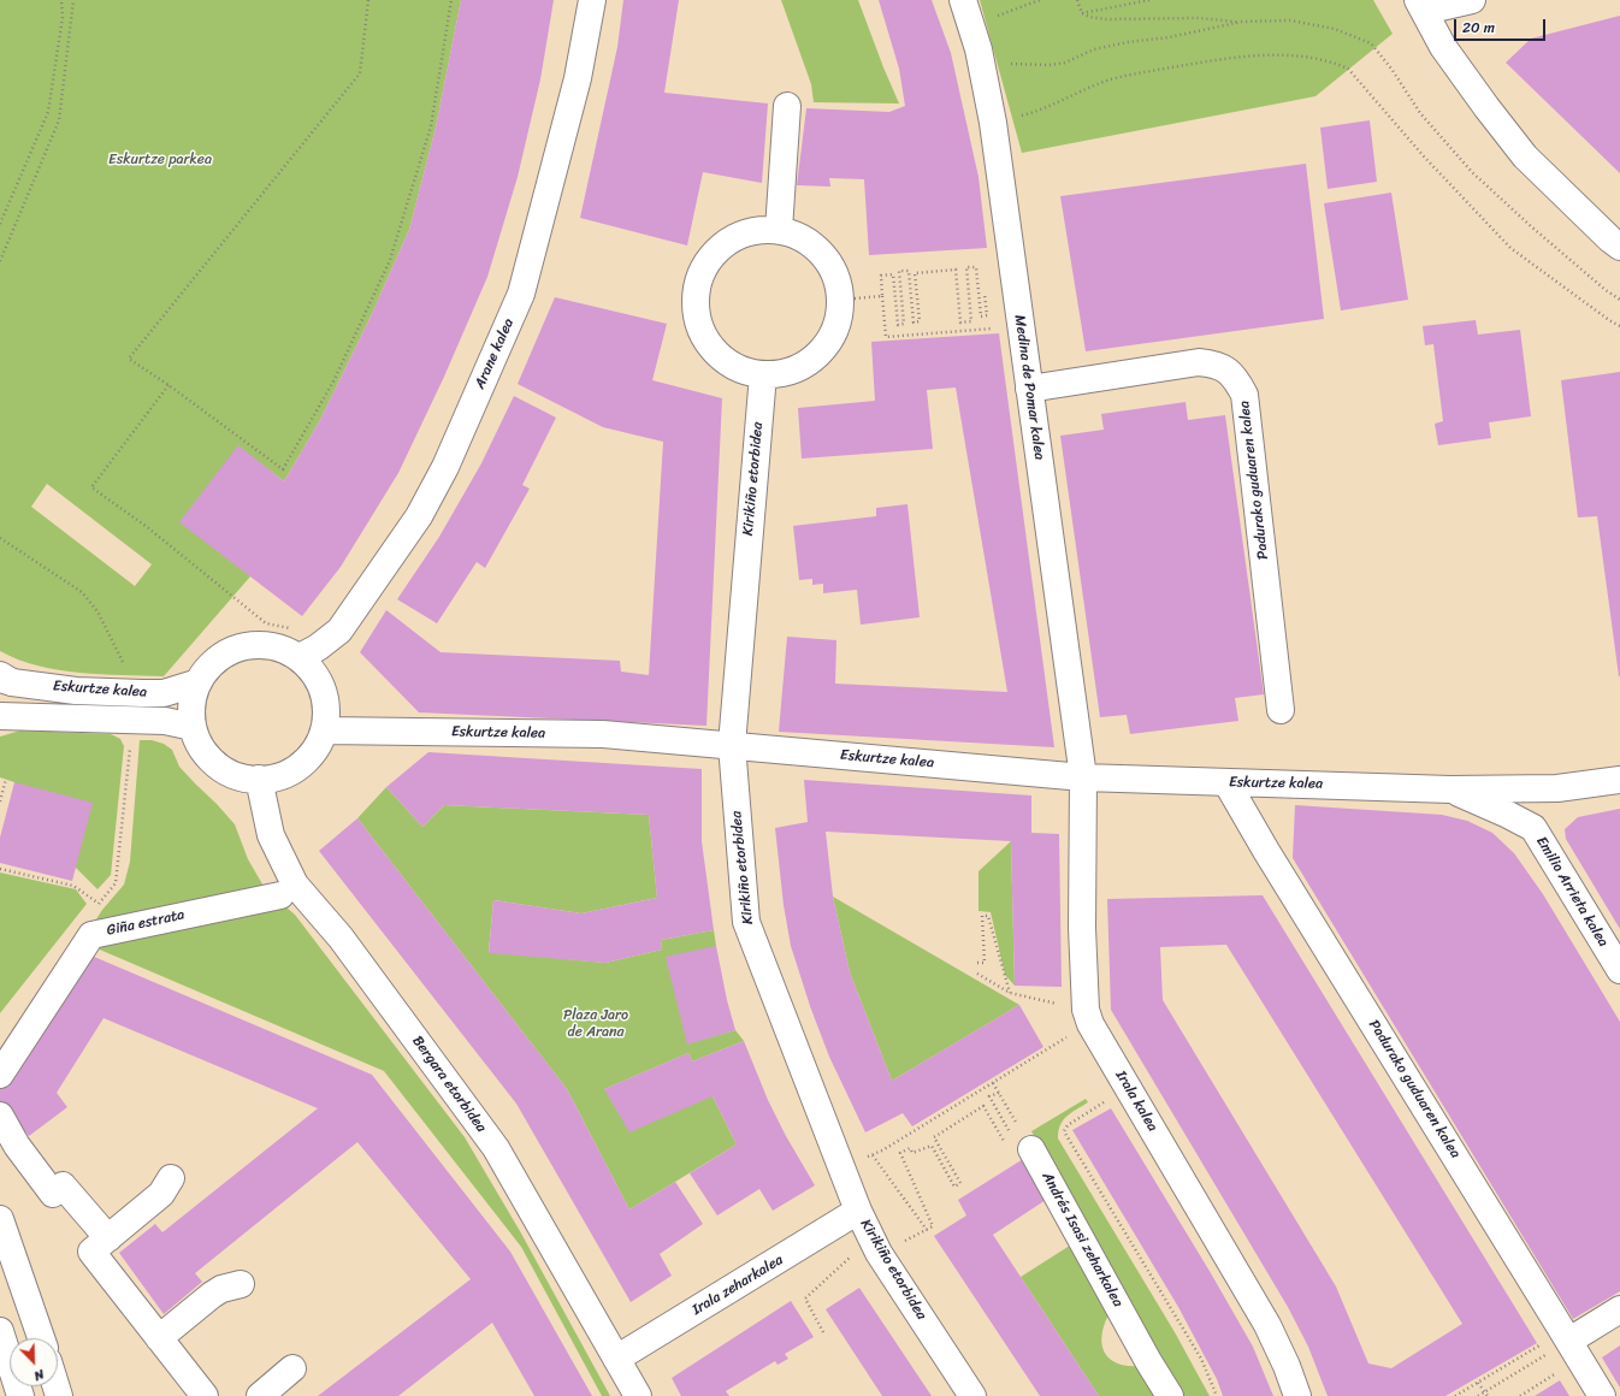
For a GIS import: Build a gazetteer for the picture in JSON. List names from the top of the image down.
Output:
{
  "streets": {
    "street": [
      "Arane kalea",
      "Medina de Pomar kalea",
      "Kirikiño etorbidea",
      "Padurako guduaren kalea",
      "Eskurtze kalea",
      "Emilio Arrieta kalea",
      "Giña estrata",
      "Bergara etorbidea",
      "Irala kalea",
      "Andrés Isasi zeharkalea",
      "Irala zeharkalea"
    ]
  },
  "crossings": [
    ["Arane kalea", "Eskurtze kalea"],
    ["Arane kalea", "Bergara etorbidea"],
    ["Medina de Pomar kalea", "Padurako guduaren kalea"],
    ["Medina de Pomar kalea", "Eskurtze kalea"],
    ["Medina de Pomar kalea", "Irala kalea"],
    ["Kirikiño etorbidea", "Eskurtze kalea"],
    ["Kirikiño etorbidea", "Irala zeharkalea"],
    ["Padurako guduaren kalea", "Eskurtze kalea"],
    ["Eskurtze kalea", "Emilio Arrieta kalea"],
    ["Eskurtze kalea", "Bergara etorbidea"],
    ["Eskurtze kalea", "Irala kalea"],
    ["Bergara etorbidea", "Irala zeharkalea"]
  ],
  "parks": ["Eskurtze parkea", "Plaza Jaro de Arana"],
  "scale_bar": "20 m",
  "north": "bottom right"
}
